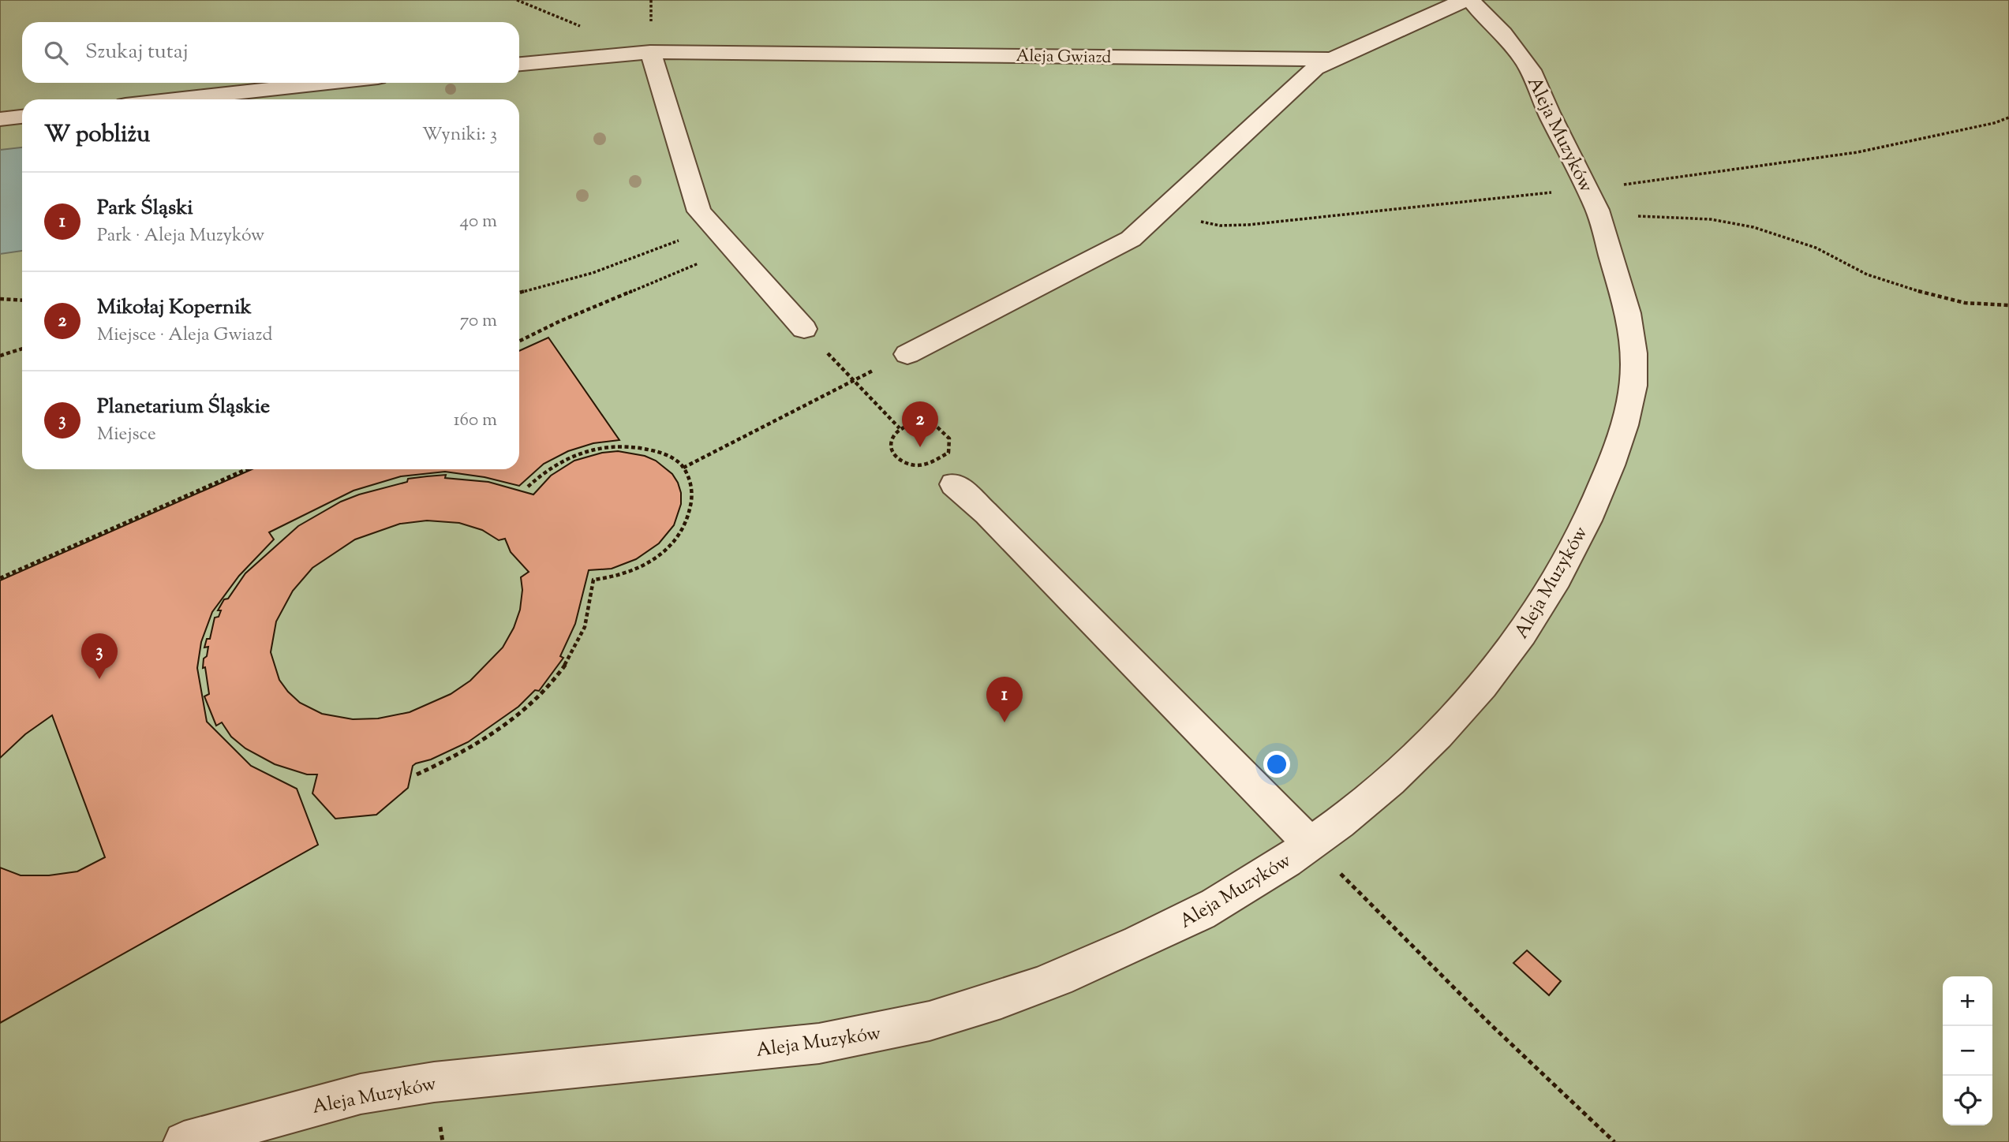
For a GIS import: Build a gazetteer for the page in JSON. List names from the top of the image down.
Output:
{
  "streets": {
    "street": ["Aleja Gwiazd", "Aleja Muzyków"]
  },
  "page": {
    "search": "Szukaj tutaj",
    "heading": ["W pobliżu", "Wyniki: 3"],
    "list": [
      {
        "mark": "1",
        "name": "Park Śląski",
        "note": "Park · Aleja Muzyków",
        "value": "40 m"
      },
      {
        "mark": "2",
        "name": "Mikołaj Kopernik",
        "note": "Miejsce · Aleja Gwiazd",
        "value": "70 m"
      },
      {
        "mark": "3",
        "name": "Planetarium Śląskie",
        "note": "Miejsce",
        "value": "160 m"
      }
    ],
    "pins": ["2", "3", "1"],
    "map_buttons": ["+", "−"]
  }
}
